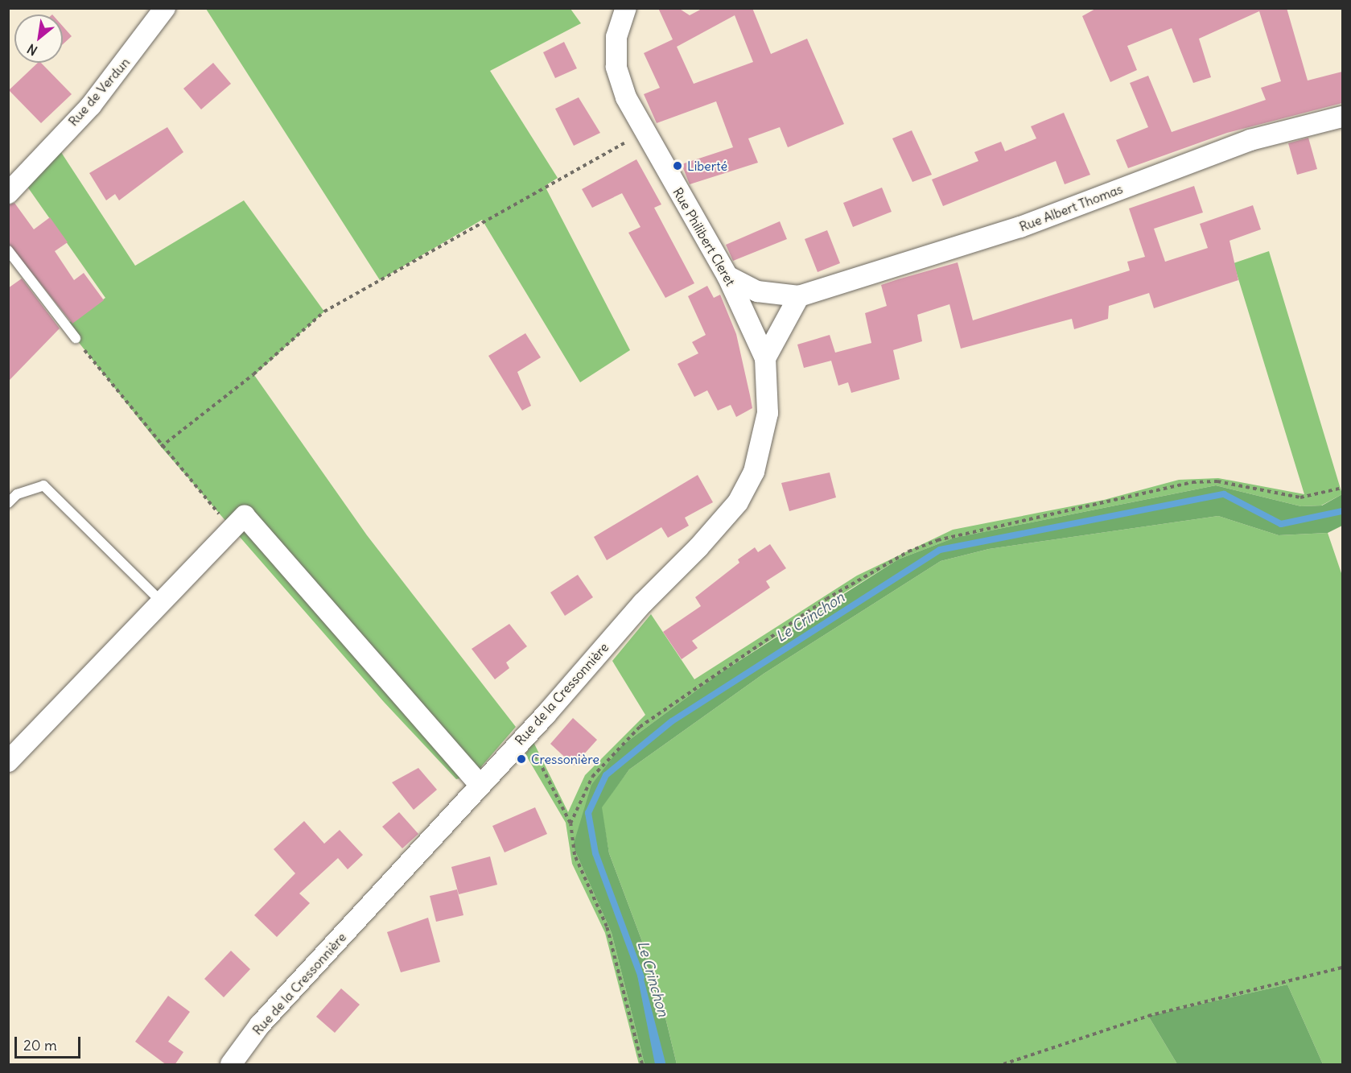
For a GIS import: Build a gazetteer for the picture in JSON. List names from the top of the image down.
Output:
{
  "streets": {
    "street": [
      "Rue de Verdun",
      "Rue Albert Thomas",
      "Rue Philibert Cleret",
      "Rue de la Cressonnière"
    ]
  },
  "crossings": [
    ["Rue Albert Thomas", "Rue Philibert Cleret"],
    ["Rue Philibert Cleret", "Rue de la Cressonnière"]
  ],
  "water": ["Le Crinchon"],
  "places": ["Liberté", "Cressonière"],
  "scale_bar": "20 m",
  "north": "bottom left"
}
